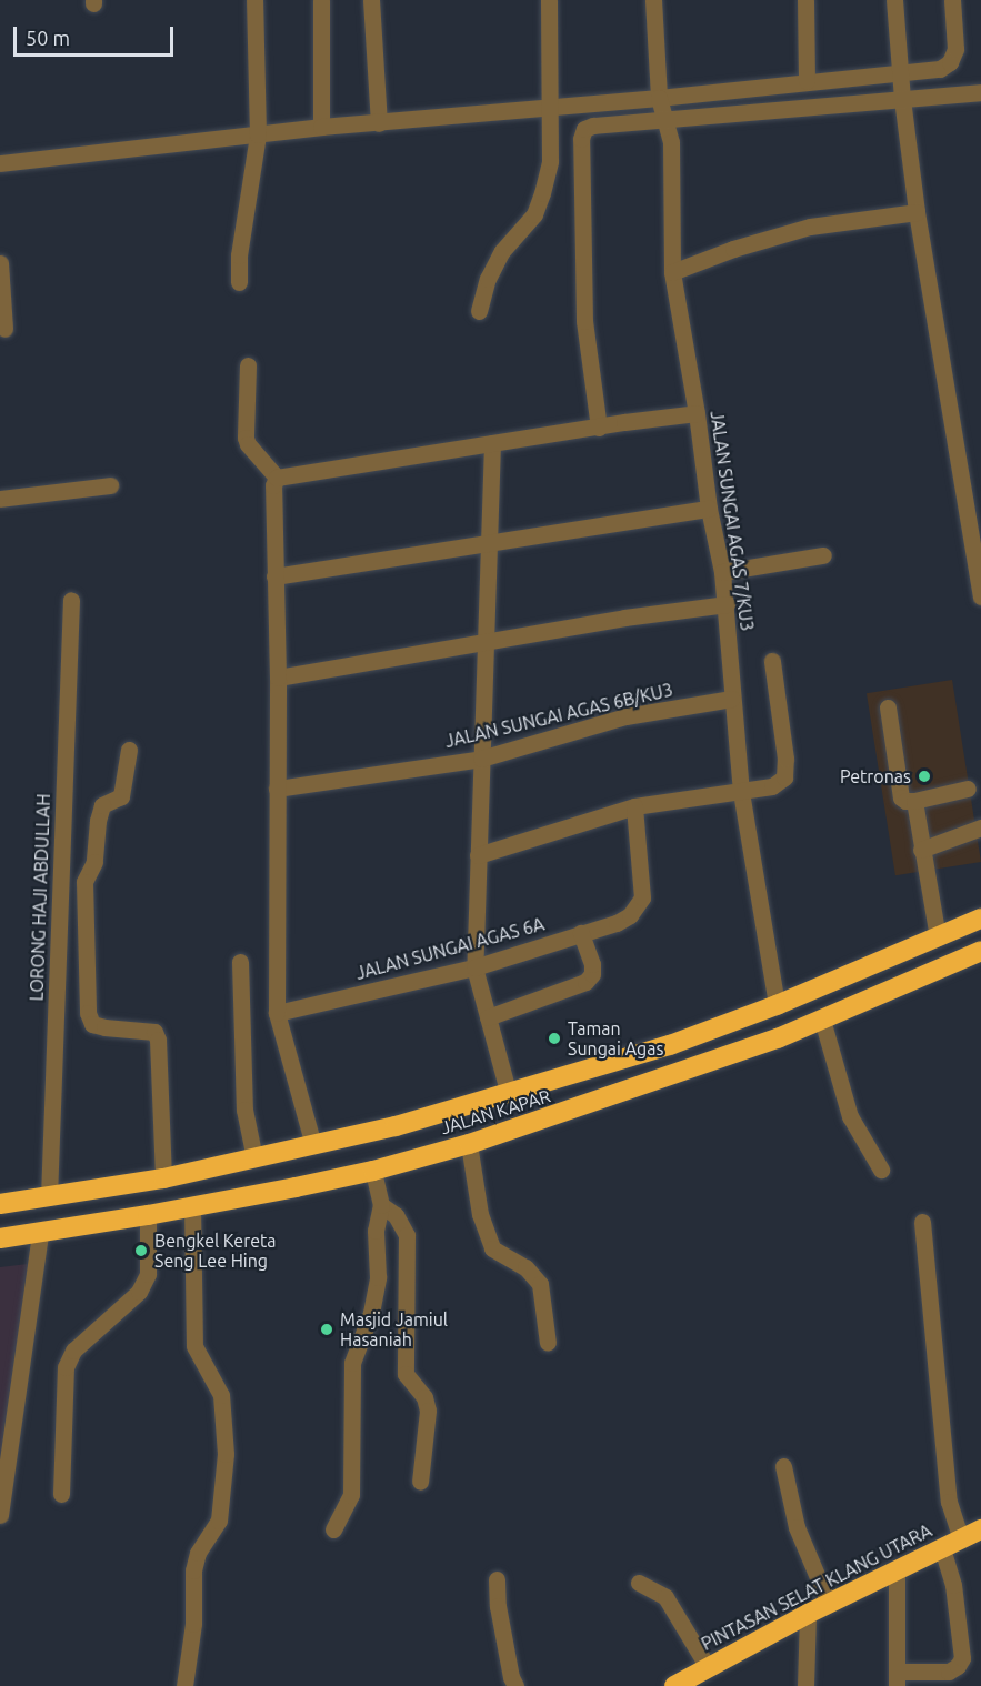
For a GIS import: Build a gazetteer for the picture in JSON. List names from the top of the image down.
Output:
{
  "streets": {
    "highway": ["JALAN KAPAR", "PINTASAN SELAT KLANG UTARA"],
    "street": [
      "JALAN SUNGAI AGAS 7/KU3",
      "JALAN SUNGAI AGAS 6B/KU3",
      "LORONG HAJI ABDULLAH",
      "JALAN SUNGAI AGAS 6A"
    ]
  },
  "crossings": [
    ["JALAN SUNGAI AGAS 7/KU3", "JALAN SUNGAI AGAS 6B/KU3"],
    ["JALAN SUNGAI AGAS 7/KU3", "JALAN KAPAR"],
    ["LORONG HAJI ABDULLAH", "JALAN KAPAR"]
  ],
  "places": [
    "Petronas",
    "Taman Sungai Agas",
    "Bengkel Kereta Seng Lee Hing",
    "Masjid Jamiul Hasaniah"
  ],
  "scale_bar": "50 m"
}
